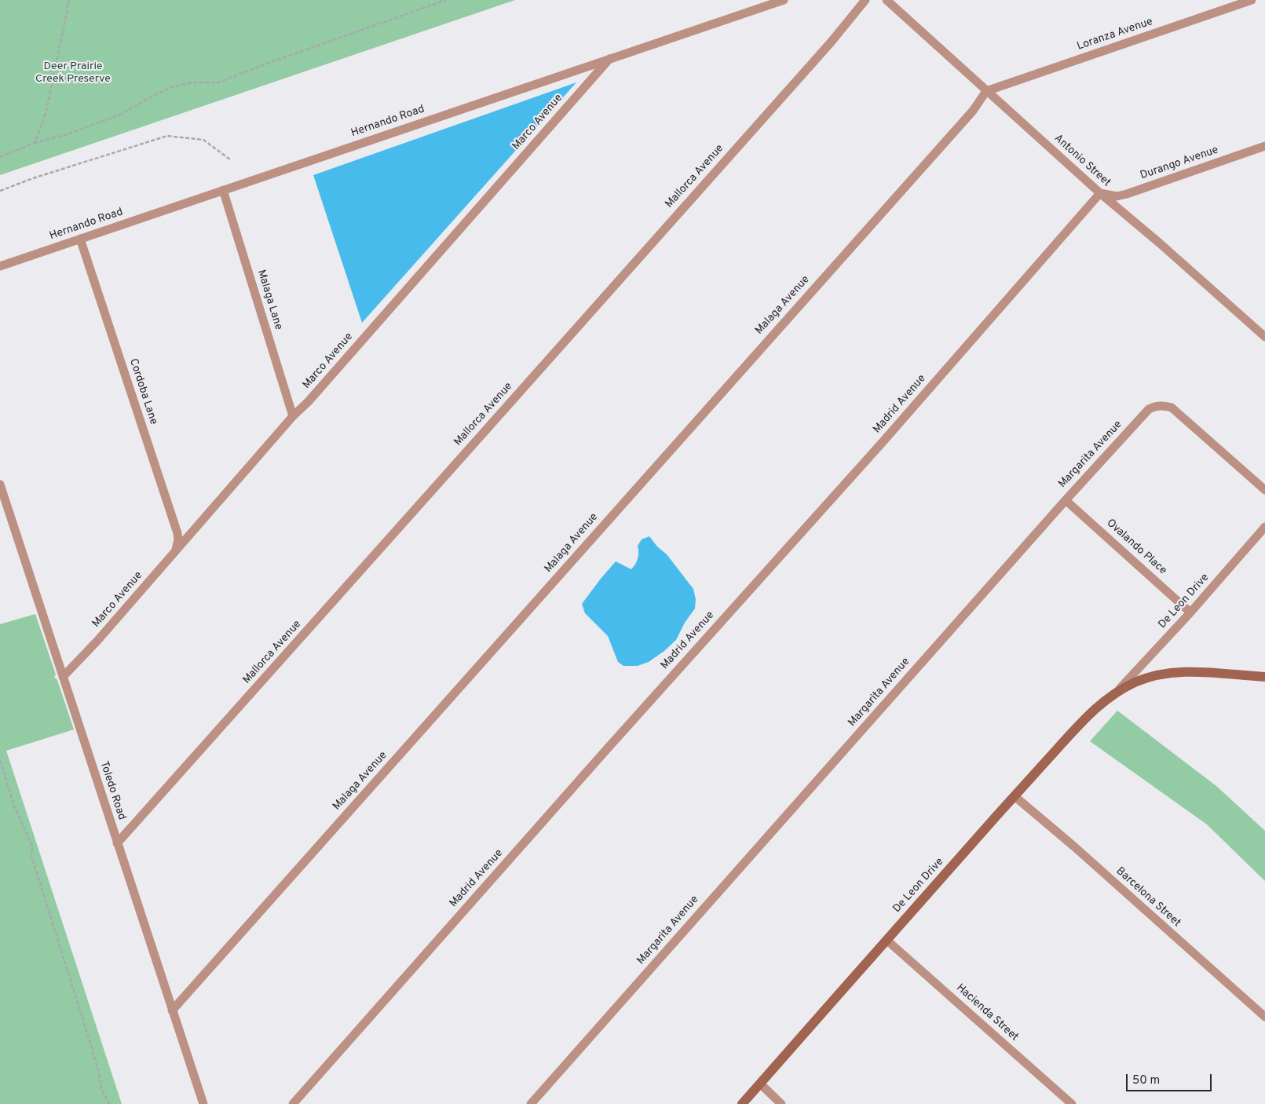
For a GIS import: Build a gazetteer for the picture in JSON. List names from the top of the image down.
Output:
{
  "streets": {
    "street": [
      "Loranza Avenue",
      "Hernando Road",
      "Marco Avenue",
      "Antonio Street",
      "Durango Avenue",
      "Mallorca Avenue",
      "Malaga Lane",
      "Malaga Avenue",
      "Cordoba Lane",
      "Madrid Avenue",
      "Margarita Avenue",
      "Ovalando Place",
      "De Leon Drive",
      "Toledo Road",
      "Barcelona Street",
      "Hacienda Street"
    ]
  },
  "crossings": [
    ["Loranza Avenue", "Antonio Street"],
    ["Loranza Avenue", "Malaga Avenue"],
    ["Hernando Road", "Marco Avenue"],
    ["Hernando Road", "Malaga Lane"],
    ["Hernando Road", "Cordoba Lane"],
    ["Marco Avenue", "Malaga Lane"],
    ["Marco Avenue", "Cordoba Lane"],
    ["Marco Avenue", "Toledo Road"],
    ["Antonio Street", "Durango Avenue"],
    ["Antonio Street", "Malaga Avenue"],
    ["Antonio Street", "Madrid Avenue"],
    ["Durango Avenue", "Madrid Avenue"],
    ["Mallorca Avenue", "Toledo Road"],
    ["Malaga Avenue", "Toledo Road"],
    ["Margarita Avenue", "Ovalando Place"],
    ["Ovalando Place", "De Leon Drive"],
    ["De Leon Drive", "Barcelona Street"],
    ["De Leon Drive", "Hacienda Street"]
  ],
  "parks": ["Deer Prairie Creek Preserve"],
  "scale_bar": "50 m"
}
